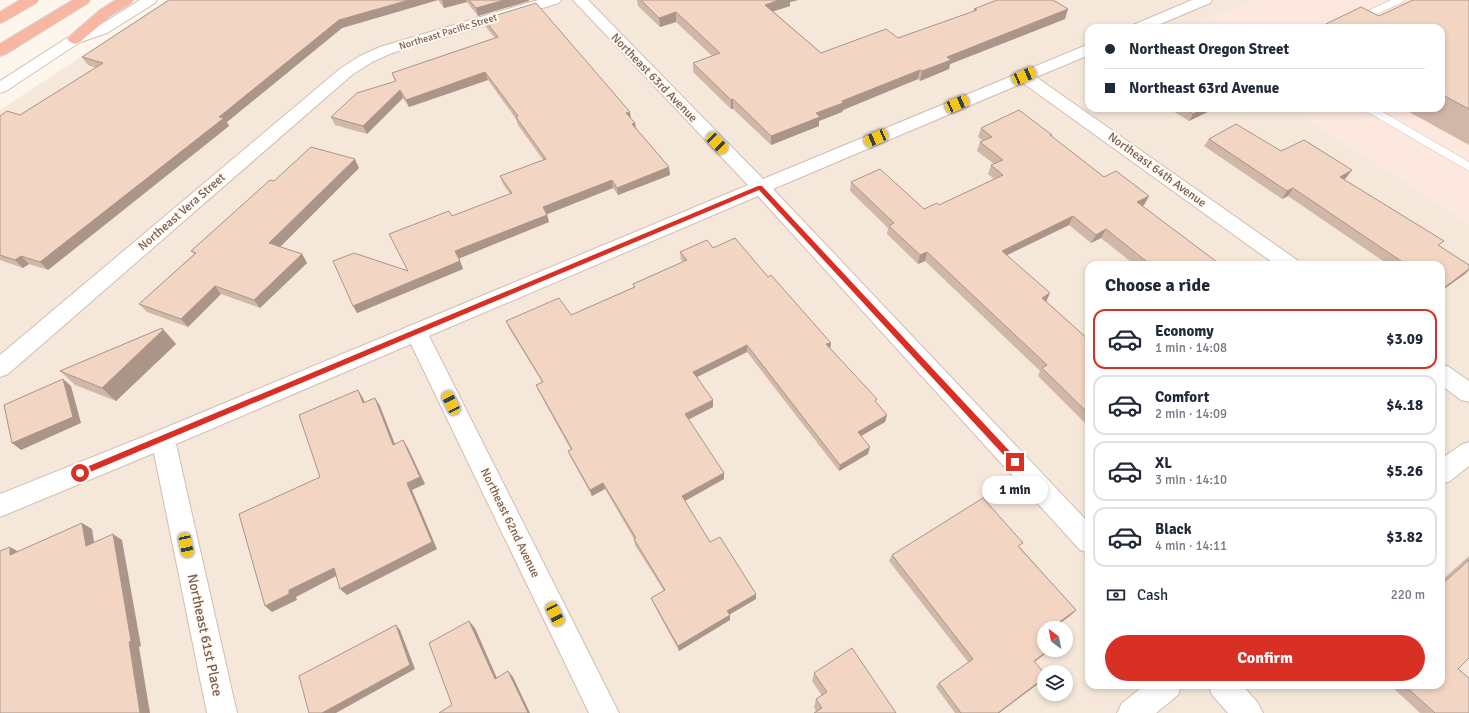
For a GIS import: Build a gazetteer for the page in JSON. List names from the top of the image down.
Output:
{
  "streets": {
    "street": [
      "Northeast Pacific Street",
      "Northeast 63rd Avenue",
      "Northeast 64th Avenue",
      "Northeast Vera Street",
      "Northeast 62nd Avenue",
      "Northeast 61st Place"
    ]
  },
  "crossings": [
    ["Northeast Pacific Street", "Northeast Vera Street"]
  ],
  "north": "top left",
  "page": {
    "banner": ["Northeast Oregon Street", "Northeast 63rd Avenue"],
    "heading": "Choose a ride",
    "list": [
      {
        "name": "Economy",
        "note": "1 min · 14:08",
        "value": "$3.09"
      },
      {
        "name": "Comfort",
        "note": "2 min · 14:09",
        "value": "$4.18"
      },
      {
        "name": "XL",
        "note": "3 min · 14:10",
        "value": "$5.26"
      },
      {
        "name": "Black",
        "note": "4 min · 14:11",
        "value": "$3.82"
      }
    ],
    "bubble": "1 min",
    "pay": ["Cash", "220 m"],
    "buttons": "Confirm"
  }
}
